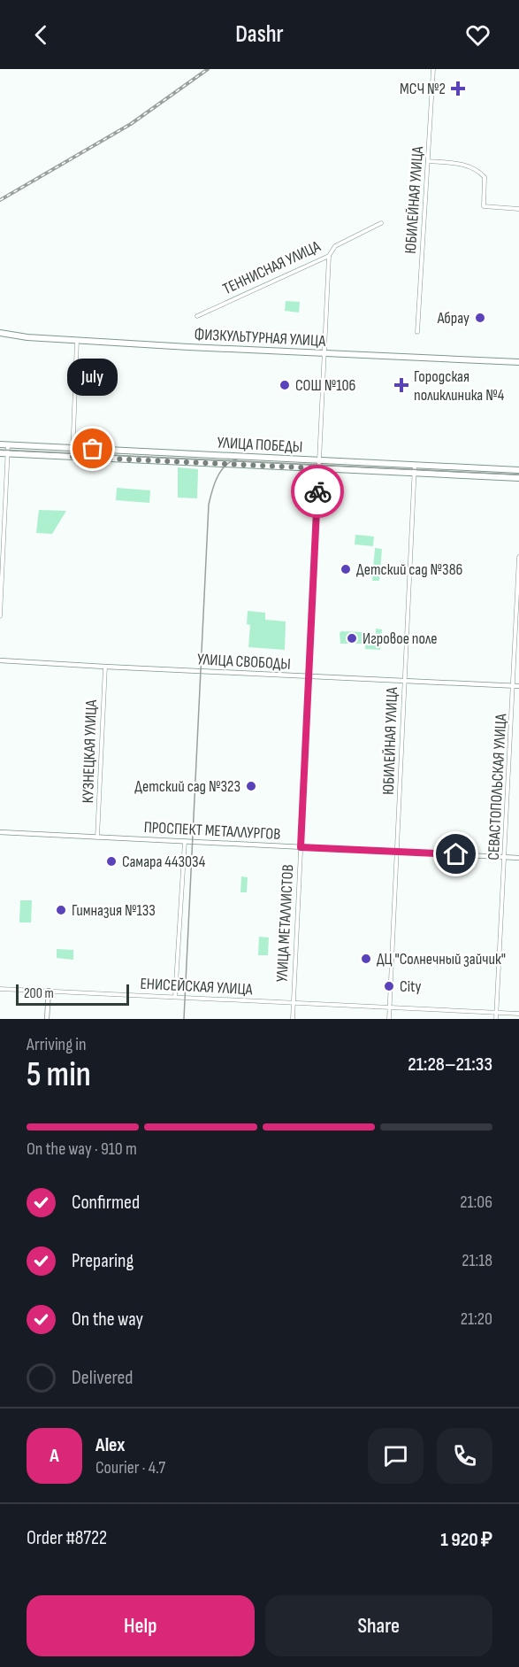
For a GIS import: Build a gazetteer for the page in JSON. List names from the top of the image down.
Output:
{
  "streets": {
    "main road": ["ФИЗКУЛЬТУРНАЯ УЛИЦА", "УЛИЦА ПОБЕДЫ"],
    "street": [
      "ЮБИЛЕЙНАЯ УЛИЦА",
      "ТЕННИСНАЯ УЛИЦА",
      "УЛИЦА СВОБОДЫ",
      "КУЗНЕЦКАЯ УЛИЦА",
      "СЕВАСТОПОЛЬСКАЯ УЛИЦА",
      "ПРОСПЕКТ МЕТАЛЛУРГОВ",
      "УЛИЦА МЕТАЛЛИСТОВ",
      "ЕНИСЕЙСКАЯ УЛИЦА"
    ]
  },
  "crossings": [
    ["ЮБИЛЕЙНАЯ УЛИЦА", "УЛИЦА ПОБЕДЫ"],
    ["ЮБИЛЕЙНАЯ УЛИЦА", "УЛИЦА СВОБОДЫ"],
    ["ЮБИЛЕЙНАЯ УЛИЦА", "ПРОСПЕКТ МЕТАЛЛУРГОВ"],
    ["ЮБИЛЕЙНАЯ УЛИЦА", "ЕНИСЕЙСКАЯ УЛИЦА"],
    ["ТЕННИСНАЯ УЛИЦА", "УЛИЦА МЕТАЛЛИСТОВ"],
    ["ФИЗКУЛЬТУРНАЯ УЛИЦА", "УЛИЦА МЕТАЛЛИСТОВ"],
    ["УЛИЦА ПОБЕДЫ", "УЛИЦА МЕТАЛЛИСТОВ"],
    ["УЛИЦА СВОБОДЫ", "КУЗНЕЦКАЯ УЛИЦА"],
    ["УЛИЦА СВОБОДЫ", "СЕВАСТОПОЛЬСКАЯ УЛИЦА"],
    ["УЛИЦА СВОБОДЫ", "УЛИЦА МЕТАЛЛИСТОВ"],
    ["КУЗНЕЦКАЯ УЛИЦА", "ПРОСПЕКТ МЕТАЛЛУРГОВ"],
    ["СЕВАСТОПОЛЬСКАЯ УЛИЦА", "ПРОСПЕКТ МЕТАЛЛУРГОВ"],
    ["СЕВАСТОПОЛЬСКАЯ УЛИЦА", "ЕНИСЕЙСКАЯ УЛИЦА"],
    ["ПРОСПЕКТ МЕТАЛЛУРГОВ", "УЛИЦА МЕТАЛЛИСТОВ"],
    ["УЛИЦА МЕТАЛЛИСТОВ", "ЕНИСЕЙСКАЯ УЛИЦА"]
  ],
  "places": {
    "health": ["МСЧ №2", "Городская поликлиника №4"],
    "other": [
      "Абрау",
      "СОШ №106",
      "July",
      "Детский сад №386",
      "Игровое поле",
      "Детский сад №323",
      "Самара 443034",
      "Гимназия №133",
      "ДЦ \"Солнечный зайчик\"",
      "City"
    ]
  },
  "scale_bar": "200 m",
  "page": {
    "header": "Dashr",
    "bubble": "July",
    "scale": "200 m",
    "heading": ["5 min", "Arriving in", "21:28–21:33"],
    "panel": [
      "Alex",
      "Courier · 4.7",
      "Order #8722",
      "1 920 ₽"
    ],
    "bar": "On the way · 910 m",
    "list": [
      ["Confirmed", "21:06"],
      ["Preparing", "21:18"],
      ["On the way", "21:20"],
      "Delivered"
    ],
    "round": "A",
    "buttons": ["Help", "Share"]
  }
}
